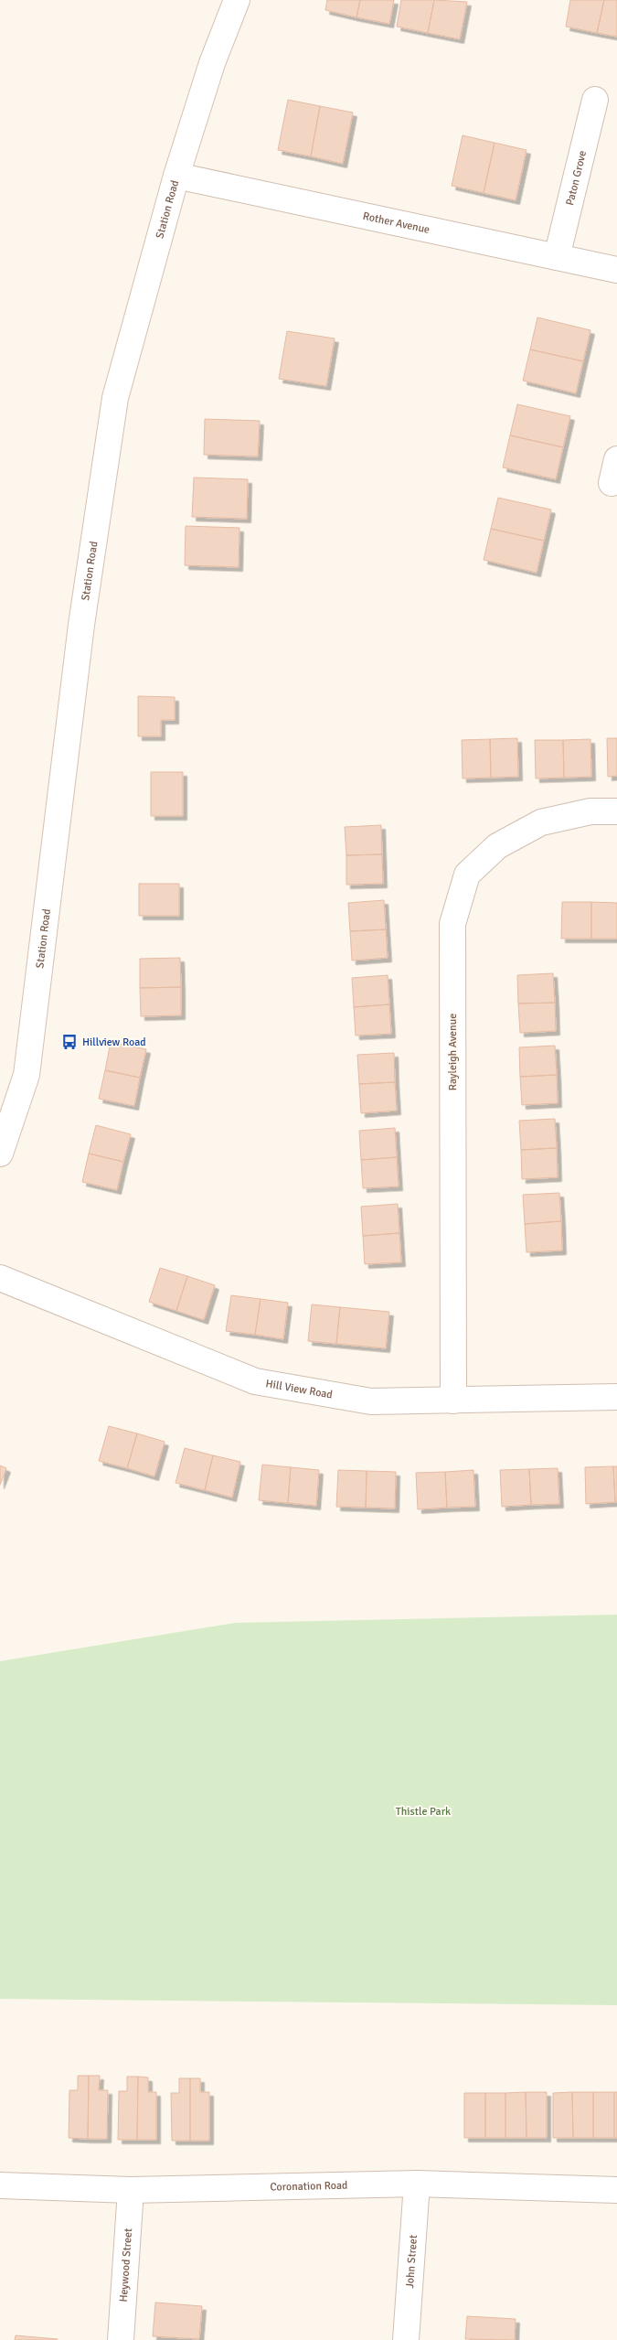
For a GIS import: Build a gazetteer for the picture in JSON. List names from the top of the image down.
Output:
{
  "streets": {
    "street": [
      "Paton Grove",
      "Station Road",
      "Rother Avenue",
      "Rayleigh Avenue",
      "Hill View Road",
      "Coronation Road",
      "John Street",
      "Heywood Street"
    ]
  },
  "crossings": [
    ["Paton Grove", "Rother Avenue"],
    ["Station Road", "Rother Avenue"],
    ["Rayleigh Avenue", "Hill View Road"],
    ["Coronation Road", "John Street"],
    ["Coronation Road", "Heywood Street"]
  ],
  "parks": ["Thistle Park"],
  "places": {
    "bus stop": ["Hillview Road"]
  }
}
